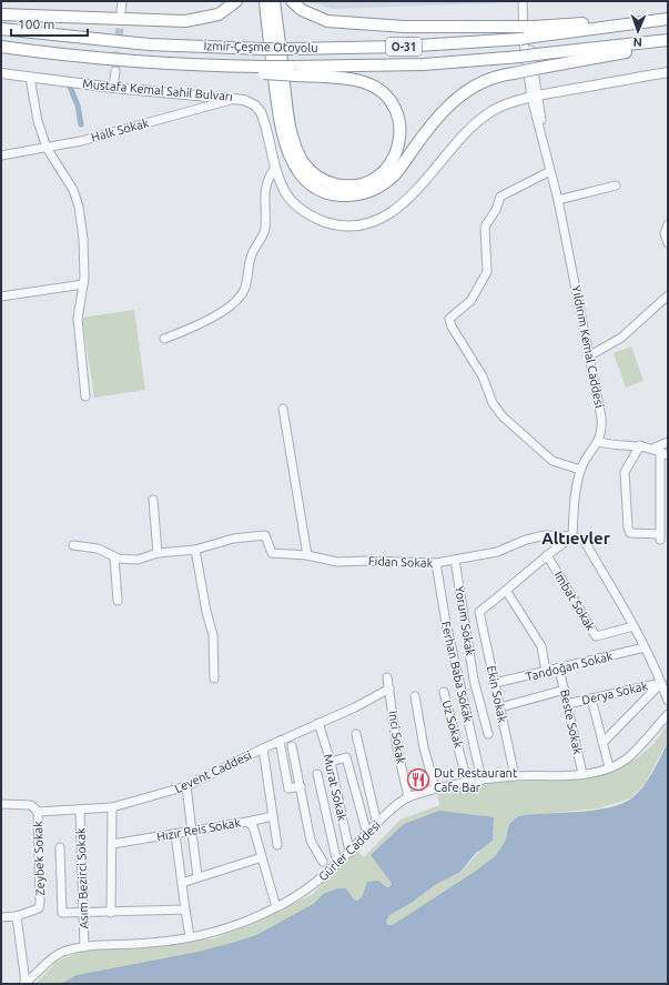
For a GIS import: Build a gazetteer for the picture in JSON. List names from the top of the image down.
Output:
{
  "streets": {
    "highway": ["İzmir-Çeşme Otoyolu", "O-31"],
    "main road": ["Mustafa Kemal Sahil Bulvarı"],
    "street": [
      "Halk Sokak",
      "Yıldırım Kemal Caddesi",
      "Fidan Sokak",
      "Imbat Sokak",
      "Yorum Sokak",
      "Tandoğan Sokak",
      "Ferhan Baba Sokak",
      "Derya Sokak",
      "Ekin Sokak",
      "Beste Sokak",
      "Uz Sokak",
      "Inci Sokak",
      "Levent Caddesi",
      "Murat Sokak",
      "Hızır Reis Sokak",
      "Gürler Caddesi",
      "Zeybek Sokak",
      "Asım Bezirci Sokak"
    ]
  },
  "crossings": [
    ["İzmir-Çeşme Otoyolu", "O-31"],
    ["Mustafa Kemal Sahil Bulvarı", "Halk Sokak"],
    ["Mustafa Kemal Sahil Bulvarı", "Yıldırım Kemal Caddesi"],
    ["Yıldırım Kemal Caddesi", "Fidan Sokak"],
    ["Fidan Sokak", "Yorum Sokak"],
    ["Fidan Sokak", "Ferhan Baba Sokak"],
    ["Tandoğan Sokak", "Ekin Sokak"],
    ["Tandoğan Sokak", "Beste Sokak"],
    ["Ferhan Baba Sokak", "Gürler Caddesi"],
    ["Derya Sokak", "Beste Sokak"],
    ["Ekin Sokak", "Gürler Caddesi"],
    ["Beste Sokak", "Gürler Caddesi"],
    ["Uz Sokak", "Gürler Caddesi"],
    ["Inci Sokak", "Levent Caddesi"],
    ["Inci Sokak", "Gürler Caddesi"],
    ["Levent Caddesi", "Murat Sokak"],
    ["Levent Caddesi", "Zeybek Sokak"],
    ["Levent Caddesi", "Asım Bezirci Sokak"],
    ["Murat Sokak", "Gürler Caddesi"],
    ["Hızır Reis Sokak", "Gürler Caddesi"],
    ["Gürler Caddesi", "Asım Bezirci Sokak"]
  ],
  "districts": ["Altıevler"],
  "places": {
    "restaurant": ["Dut Restaurant Cafe Bar"]
  },
  "scale_bar": "100 m",
  "north": "bottom"
}
